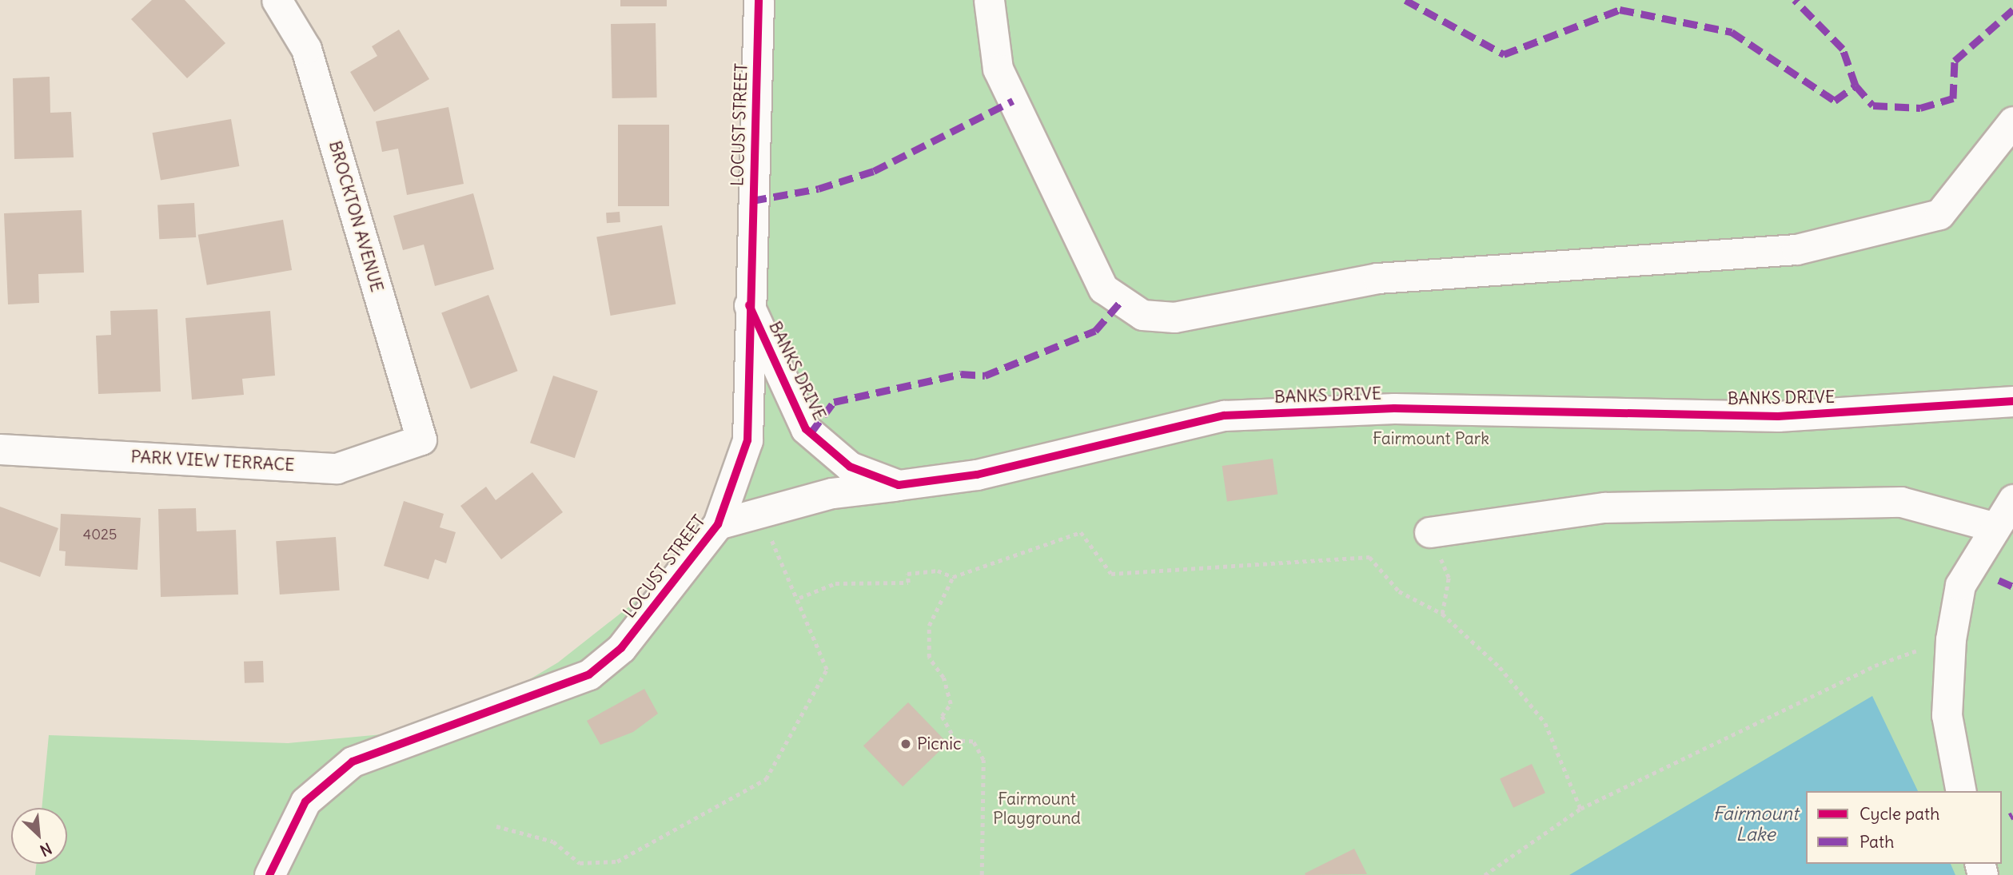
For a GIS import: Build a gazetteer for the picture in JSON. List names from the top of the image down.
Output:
{
  "streets": {
    "street": [
      "LOCUST STREET",
      "BROCKTON AVENUE",
      "BANKS DRIVE",
      "PARK VIEW TERRACE"
    ]
  },
  "crossings": [
    ["LOCUST STREET", "BANKS DRIVE"],
    ["BROCKTON AVENUE", "PARK VIEW TERRACE"]
  ],
  "water": ["Fairmount Lake"],
  "parks": ["Fairmount Park", "Fairmount Playground"],
  "places": ["Picnic"],
  "house_numbers": ["4025"],
  "legend": ["Cycle path", "Path"],
  "north": "bottom right"
}
